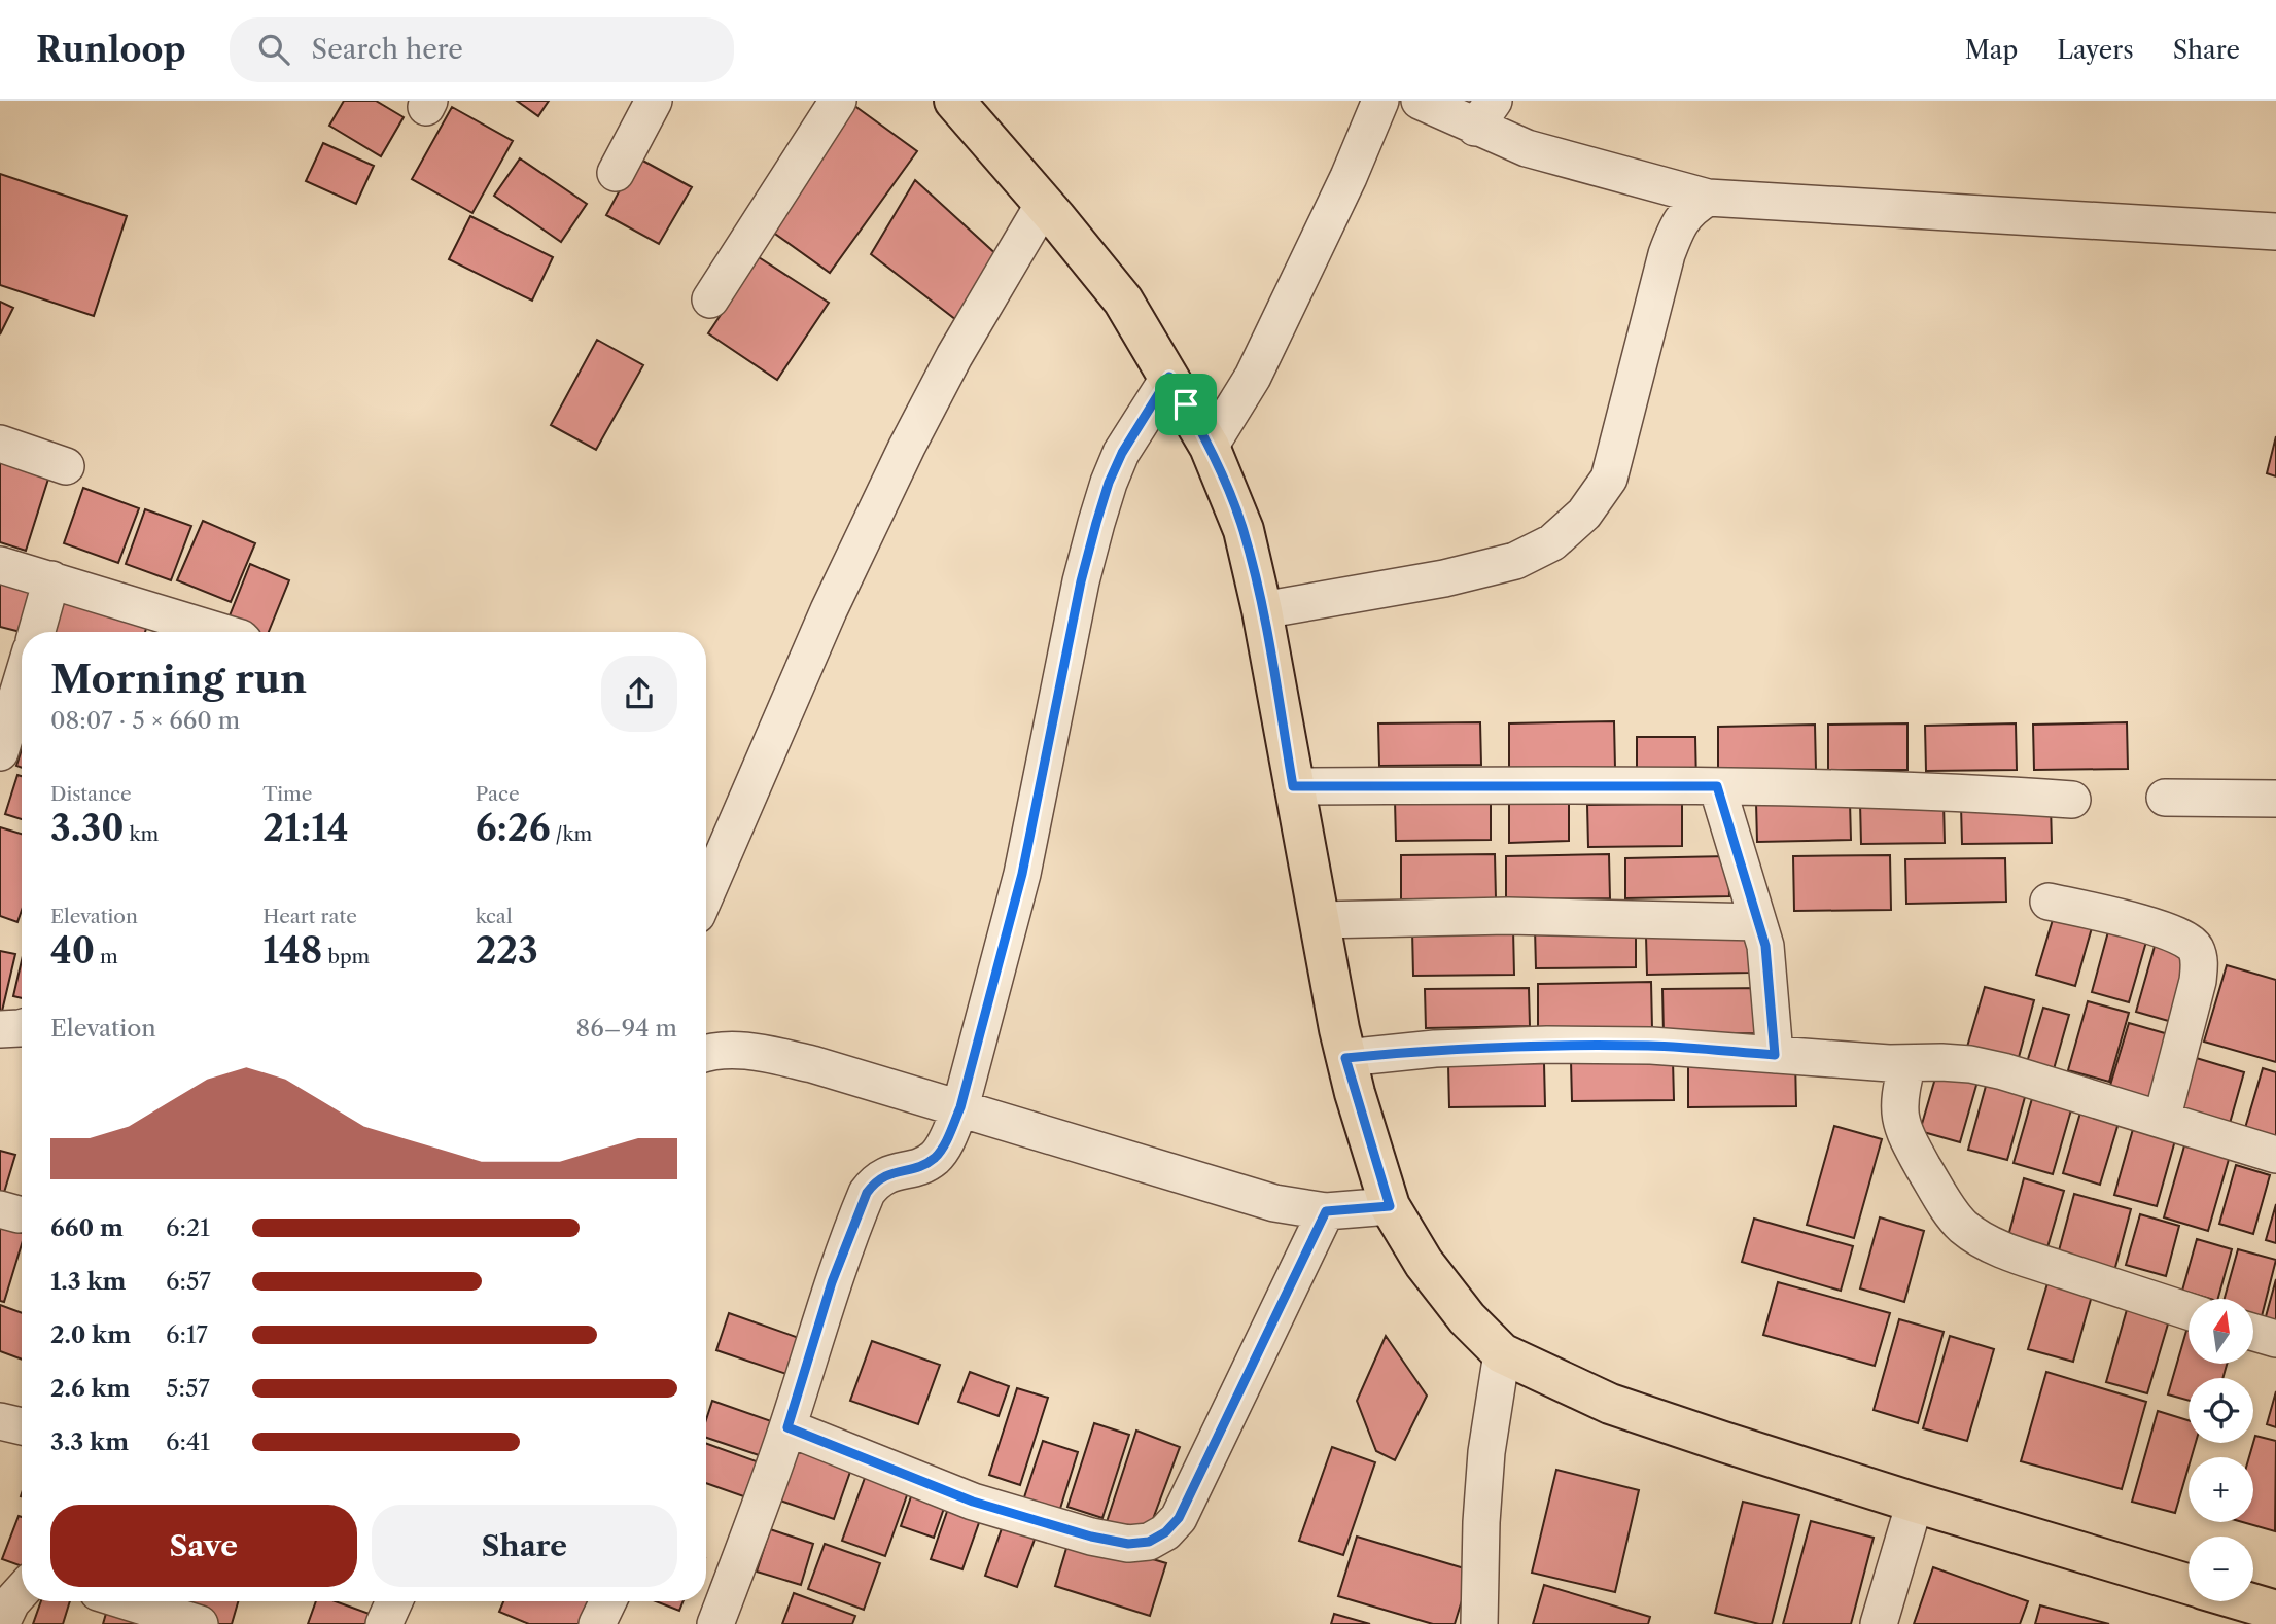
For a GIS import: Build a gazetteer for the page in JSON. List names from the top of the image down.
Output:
{
  "north": "top",
  "page": {
    "header": "Runloop",
    "search": "Search here",
    "nav": ["Map", "Layers", "Share"],
    "heading": ["Morning run", "08:07 · 5 × 660 m"],
    "stats": [
      ["Distance", "3.30 km"],
      ["Time", "21:14"],
      ["Pace", "6:26 /km"],
      ["Elevation", "40 m"],
      ["Heart rate", "148 bpm"],
      ["kcal", "223"]
    ],
    "chart": ["Elevation", "86–94 m"],
    "list": [
      {
        "name": "660 m",
        "note": "6:21"
      },
      {
        "name": "1.3 km",
        "note": "6:57"
      },
      {
        "name": "2.0 km",
        "note": "6:17"
      },
      {
        "name": "2.6 km",
        "note": "5:57"
      },
      {
        "name": "3.3 km",
        "note": "6:41"
      }
    ],
    "map_buttons": ["+", "−"],
    "buttons": ["Save", "Share"]
  }
}
